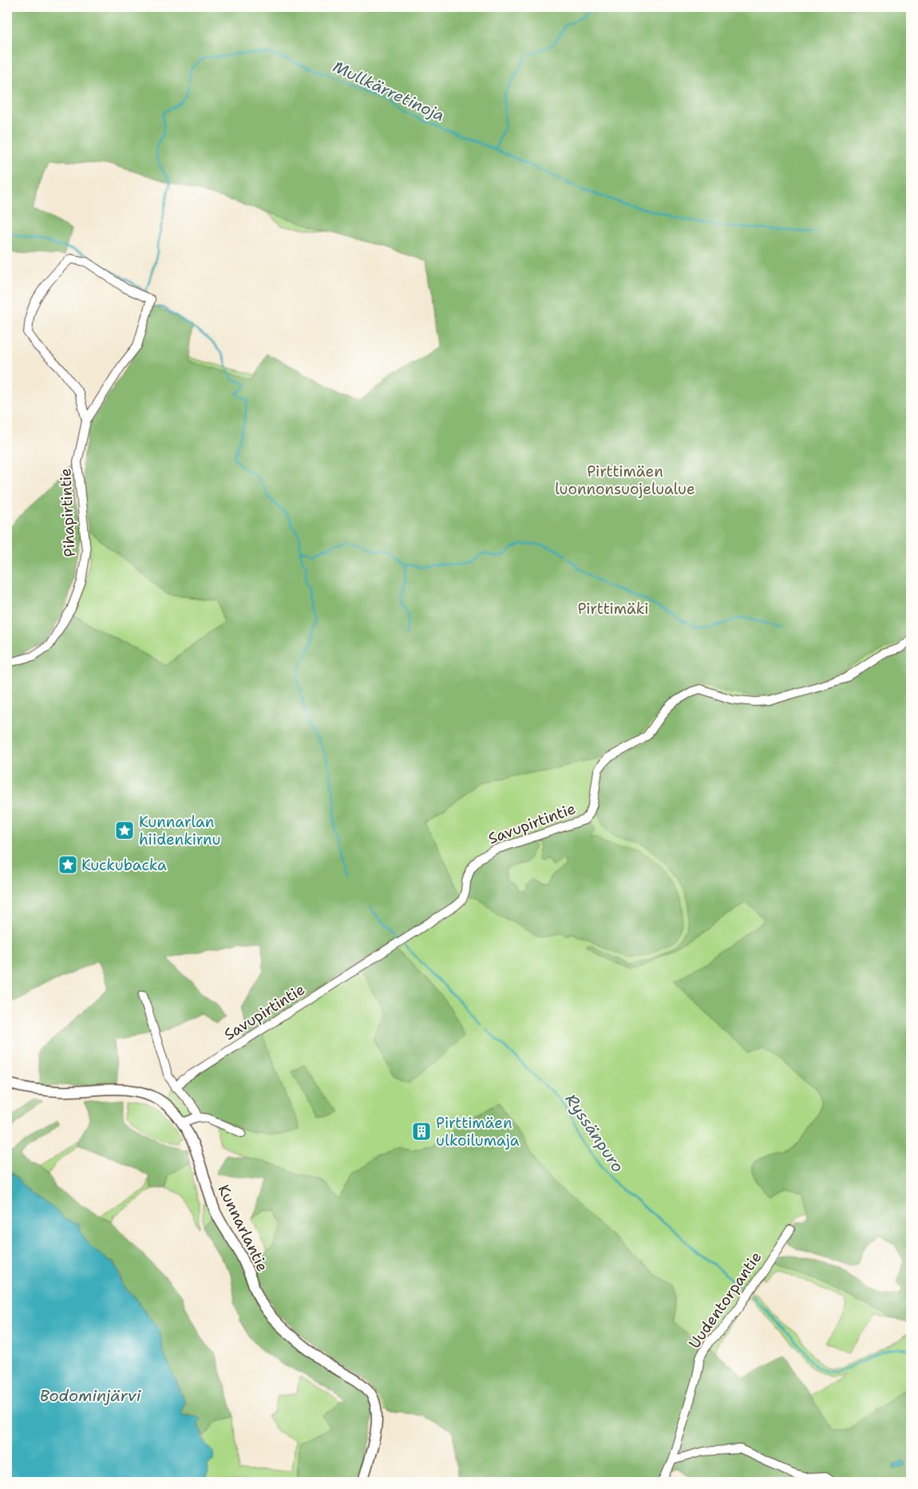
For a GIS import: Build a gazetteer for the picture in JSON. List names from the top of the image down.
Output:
{
  "streets": {
    "main road": ["Kunnarlantie"],
    "street": ["Pihapirtintie", "Savupirtintie", "Uudentorpantie"]
  },
  "water": ["Mullkärretinoja", "Ryssänpuro", "Bodominjärvi"],
  "parks": ["Pirttimäen luonnonsuojelualue", "Pirttimäki"],
  "places": {
    "place": ["Kunnarlan hiidenkirnu", "Kuckubacka"],
    "building": ["Pirttimäen ulkoilumaja"]
  }
}
